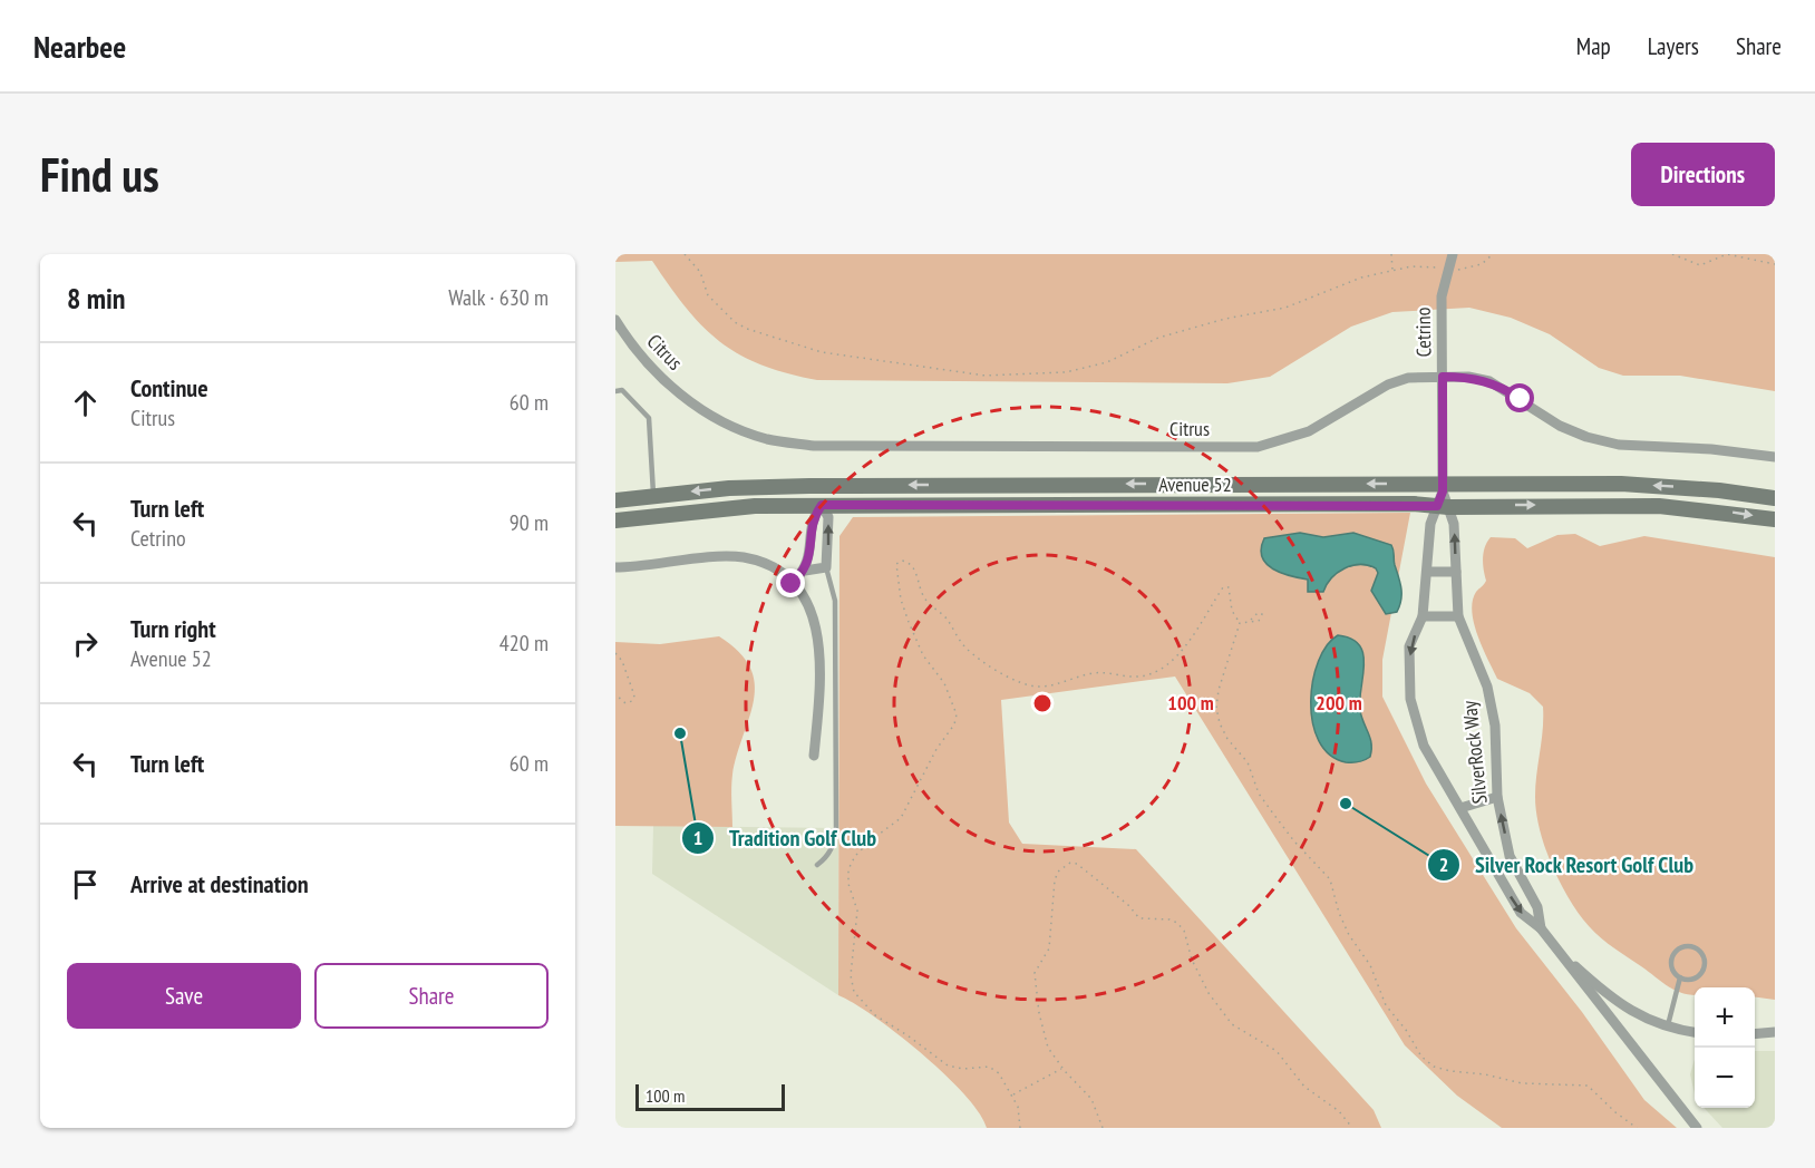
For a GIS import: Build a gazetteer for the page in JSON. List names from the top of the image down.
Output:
{
  "streets": {
    "main road": ["Avenue 52"],
    "street": ["Cetrino", "Citrus", "SilverRock Way"]
  },
  "crossings": [
    ["Cetrino", "Citrus"],
    ["Cetrino", "Avenue 52"],
    ["Cetrino", "SilverRock Way"],
    ["Avenue 52", "SilverRock Way"]
  ],
  "places": ["Tradition Golf Club", "Silver Rock Resort Golf Club"],
  "scale_bar": "100 m",
  "page": {
    "header": "Nearbee",
    "nav": ["Map", "Layers", "Share"],
    "buttons": [
      "Directions",
      ["Save", "Share"]
    ],
    "title": "Find us",
    "heading": ["8 min", "Walk · 630 m"],
    "list": [
      ["Continue", "Citrus", "60 m"],
      ["Turn left", "Cetrino", "90 m"],
      ["Turn right", "Avenue 52", "420 m"],
      ["Turn left", "60 m"],
      "Arrive at destination"
    ],
    "map_buttons": ["+", "−"],
    "scale": "100 m"
  },
  "rings": ["100 m", "200 m"]
}
